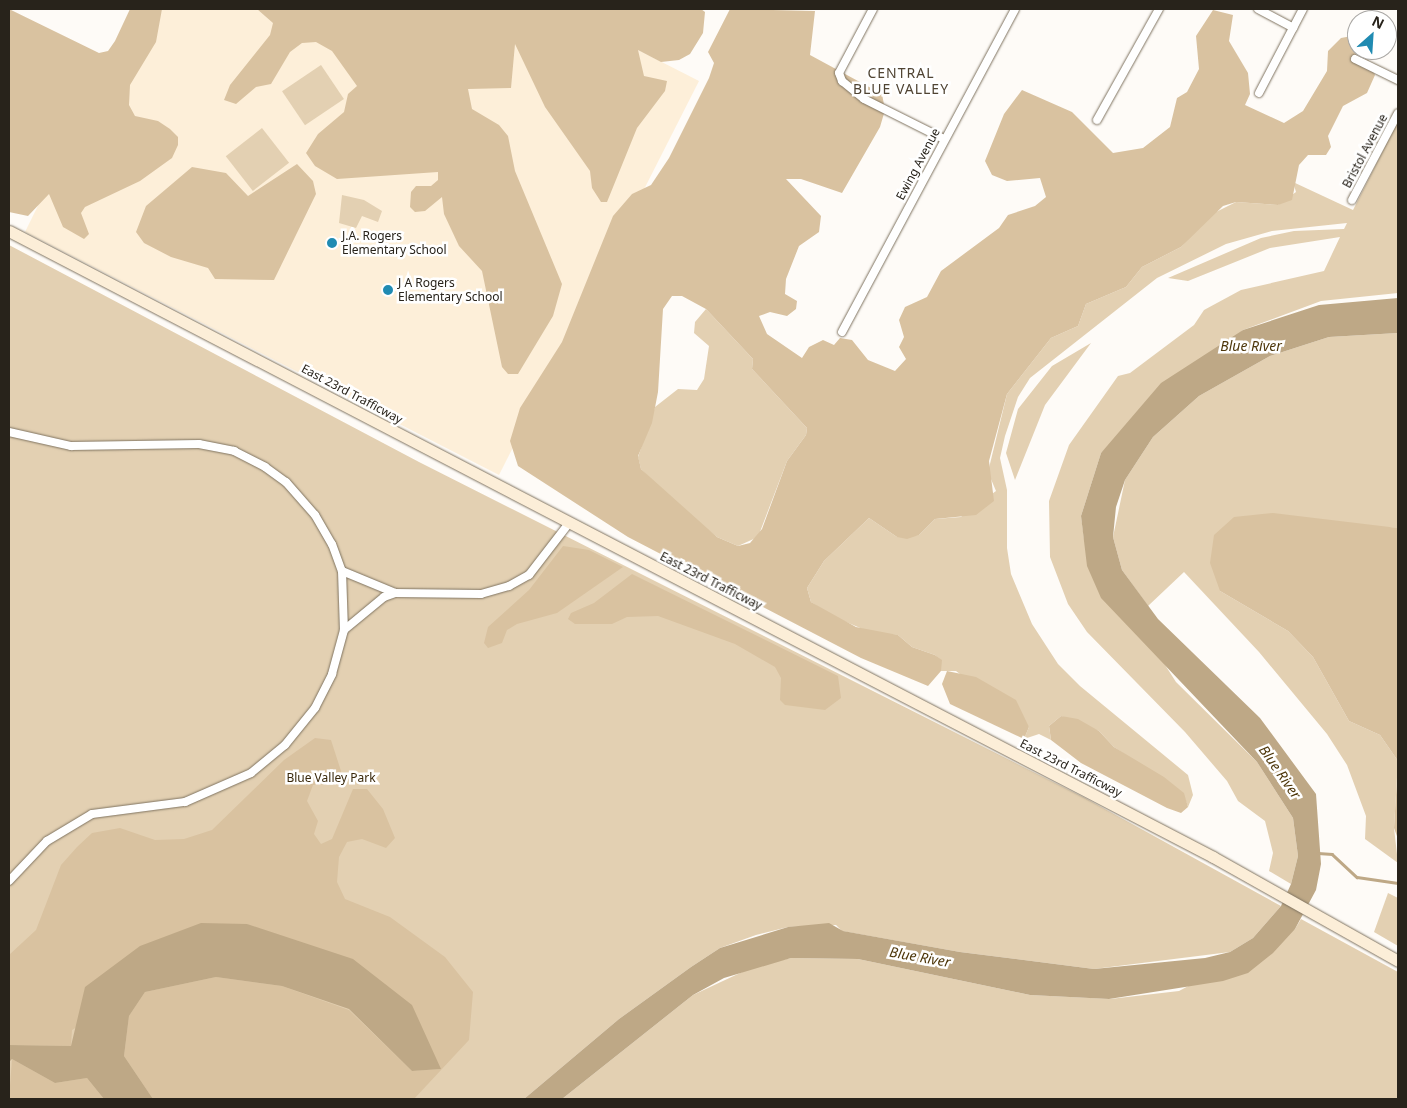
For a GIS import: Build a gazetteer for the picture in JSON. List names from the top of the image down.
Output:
{
  "streets": {
    "main road": ["East 23rd Trafficway"],
    "street": ["Bristol Avenue", "Ewing Avenue"]
  },
  "districts": ["CENTRAL BLUE VALLEY"],
  "water": ["Blue River"],
  "parks": ["Blue Valley Park"],
  "places": ["J.A. Rogers Elementary School", "J A Rogers Elementary School"],
  "north": "top right"
}
